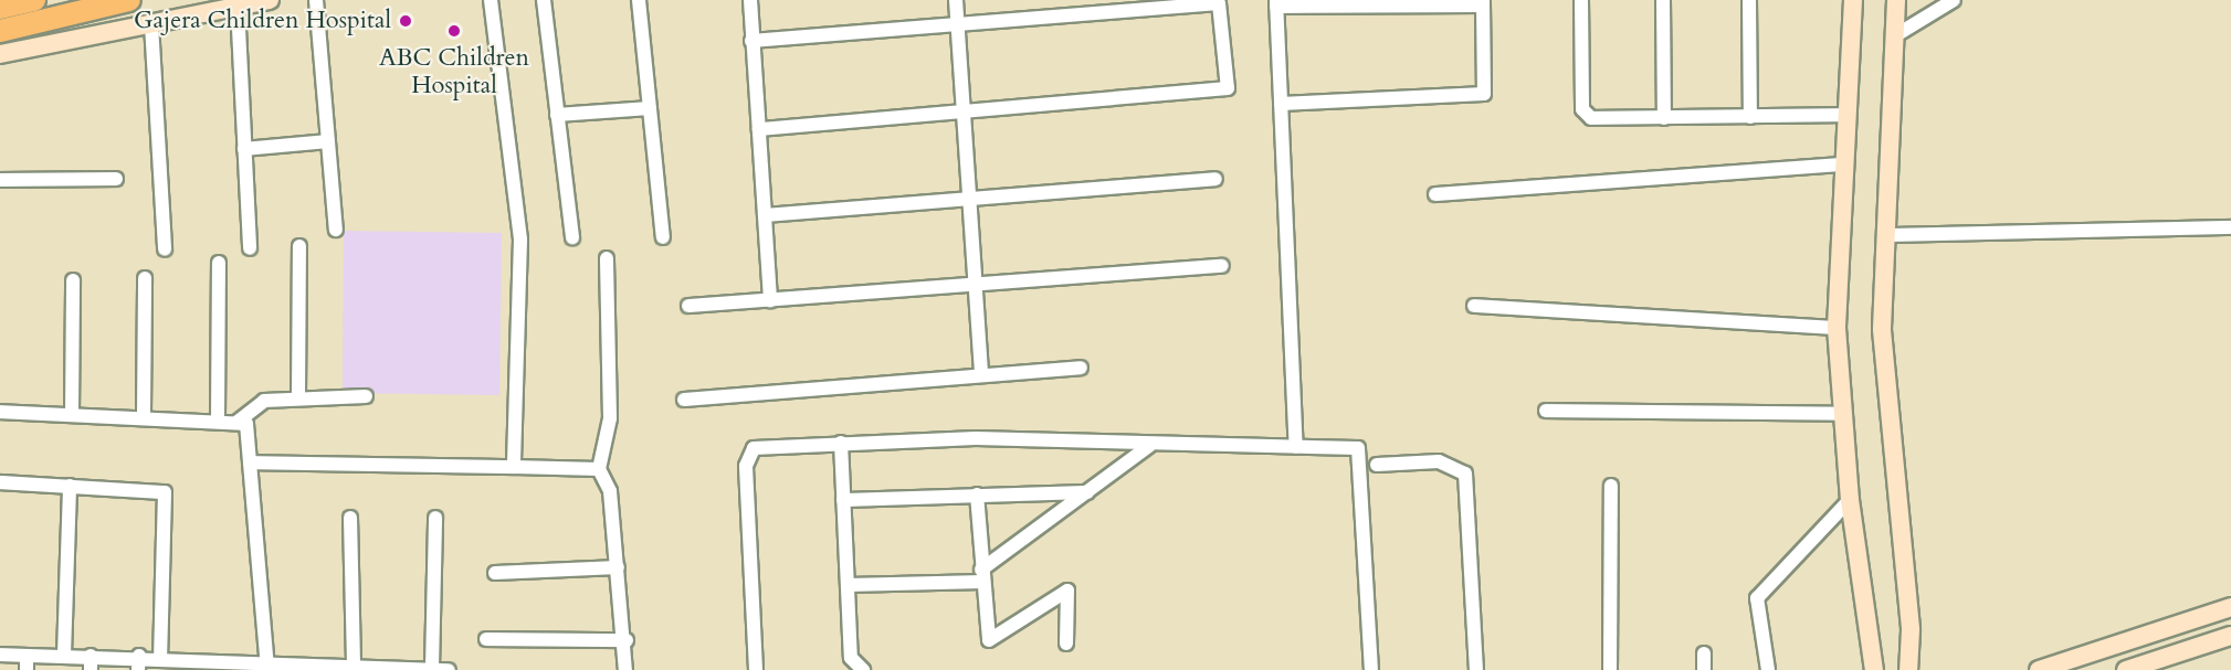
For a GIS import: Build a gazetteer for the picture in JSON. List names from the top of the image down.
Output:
{
  "places": ["Gajera Children Hospital", "ABC Children Hospital"]
}
